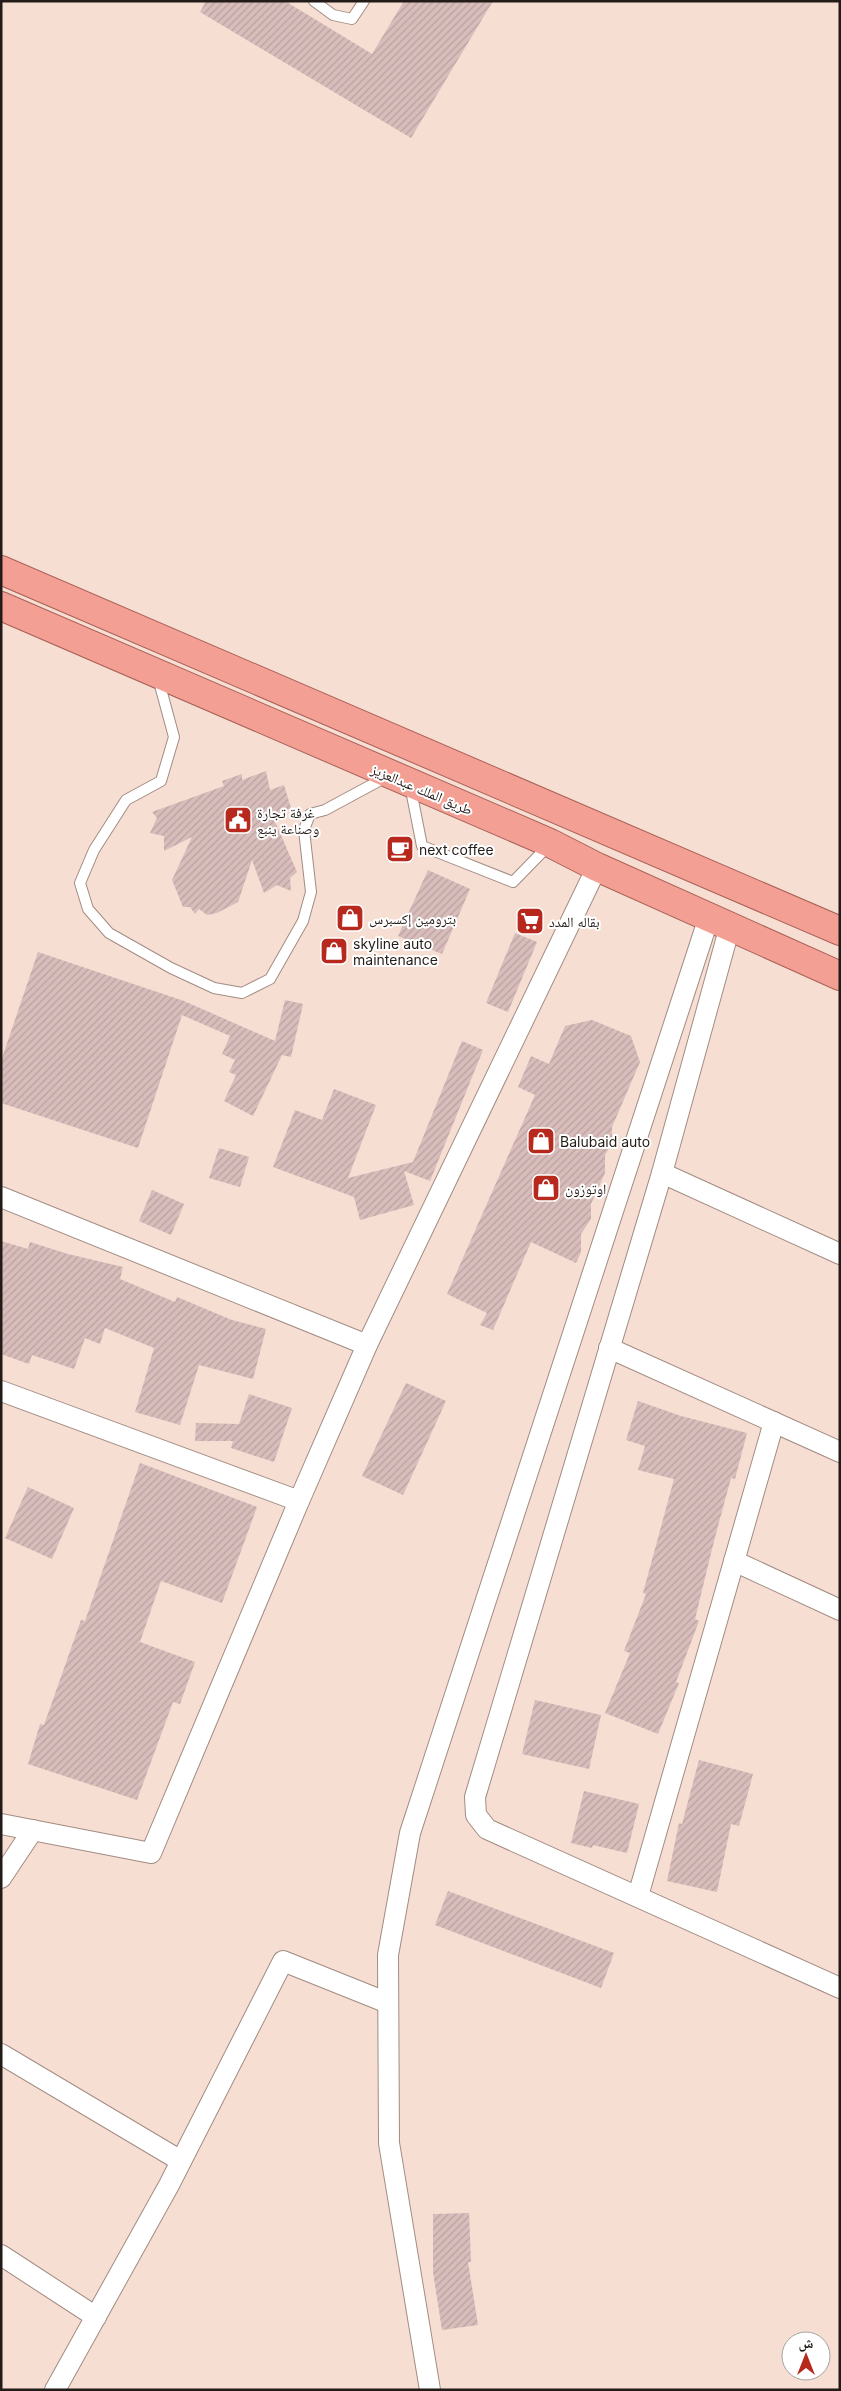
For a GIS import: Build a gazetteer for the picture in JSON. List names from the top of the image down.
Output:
{
  "streets": {
    "highway": ["طريق الملك عبدالعزيز"]
  },
  "places": {
    "public building": ["غرفة تجارة وصناعة ينبع"],
    "cafe": ["next coffee"],
    "shop": [
      "بترومين إكسبرس",
      "skyline auto maintenance",
      "Balubaid auto",
      "اوتوزون"
    ],
    "supermarket": ["بقاله المدد"]
  },
  "north": "top"
}
